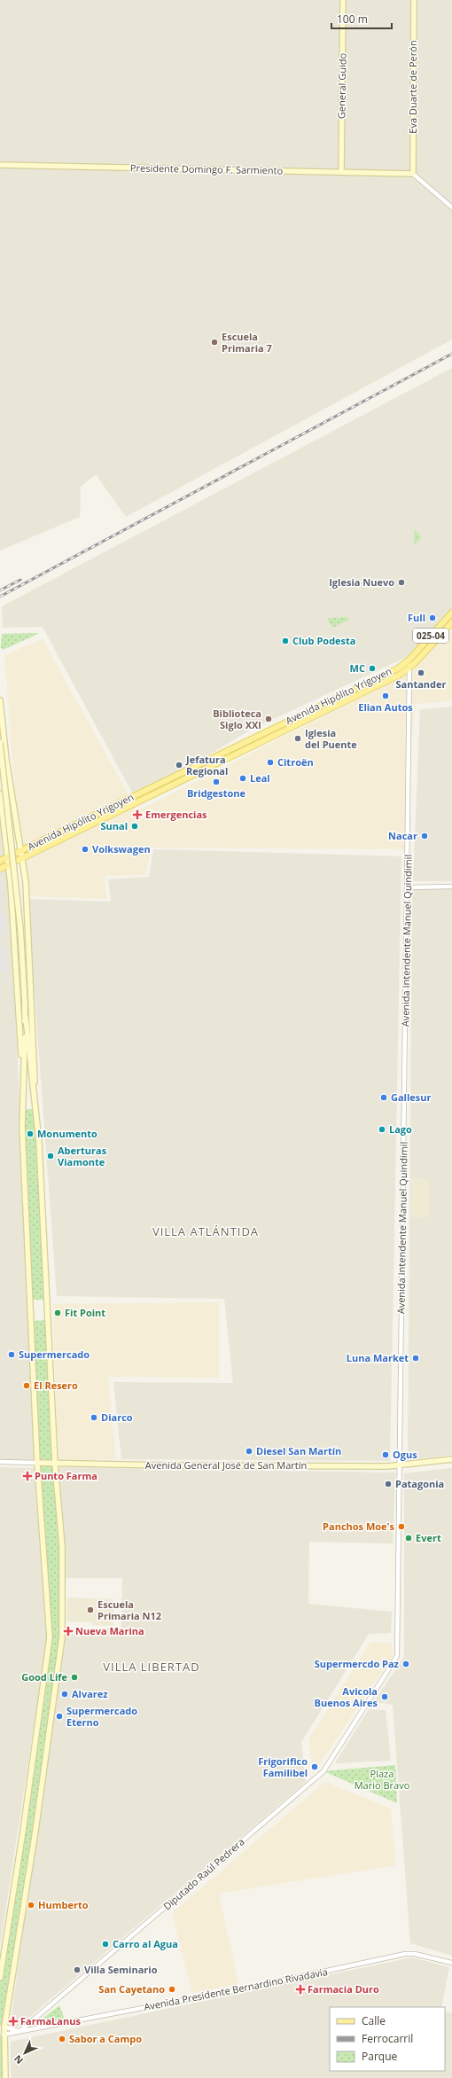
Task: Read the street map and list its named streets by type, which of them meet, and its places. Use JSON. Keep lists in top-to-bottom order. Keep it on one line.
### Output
{"streets":{"main road":["General Guido","Eva Duarte de Perón","Presidente Domingo F. Sarmiento","025-04","Avenida Hipólito Yrigoyen","Avenida General José de San Martín"],"street":["Avenida Intendente Manuel Quindimil","Diputado Raúl Pedrera","Avenida Presidente Bernardino Rivadavia"]},"crossings":[["General Guido","Presidente Domingo F. Sarmiento"],["Eva Duarte de Perón","Presidente Domingo F. Sarmiento"],["Avenida Hipólito Yrigoyen","Avenida Intendente Manuel Quindimil"],["Avenida Intendente Manuel Quindimil","Avenida General José de San Martín"],["Avenida Intendente Manuel Quindimil","Diputado Raúl Pedrera"],["Diputado Raúl Pedrera","Avenida Presidente Bernardino Rivadavia"]],"districts":["VILLA ATLÁNTIDA","VILLA LIBERTAD"],"parks":["Plaza Mario Bravo"],"places":{"other":["Escuela Primaria 7","Iglesia Nuevo","Full","Club Podesta","MC","Santander","Elian Autos","Biblioteca Siglo XXI","Iglesia del Puente","Citroën","Jefatura Regional","Leal","Bridgestone","Sunal","Nacar","Volkswagen","Gallesur","Lago","Monumento","Aberturas Viamonte","Fit Point","Supermercado","Luna Market","El Resero","Diarco","Diesel San Martín","Ogus","Patagonia","Panchos Moe's","Evert","Escuela Primaria N12","Supermercdo Paz","Good Life","Alvarez","Avicola Buenos Aires","Supermercado Eterno","Frigorifico Familibel","Humberto","Carro al Agua","Villa Seminario","San Cayetano","Sabor a Campo"],"health":["Emergencias","Punto Farma","Nueva Marina","Farmacia Duro","FarmaLanus"]},"legend":["Calle","Ferrocarril","Parque"],"scale_bar":"100 m","north":"bottom left"}
